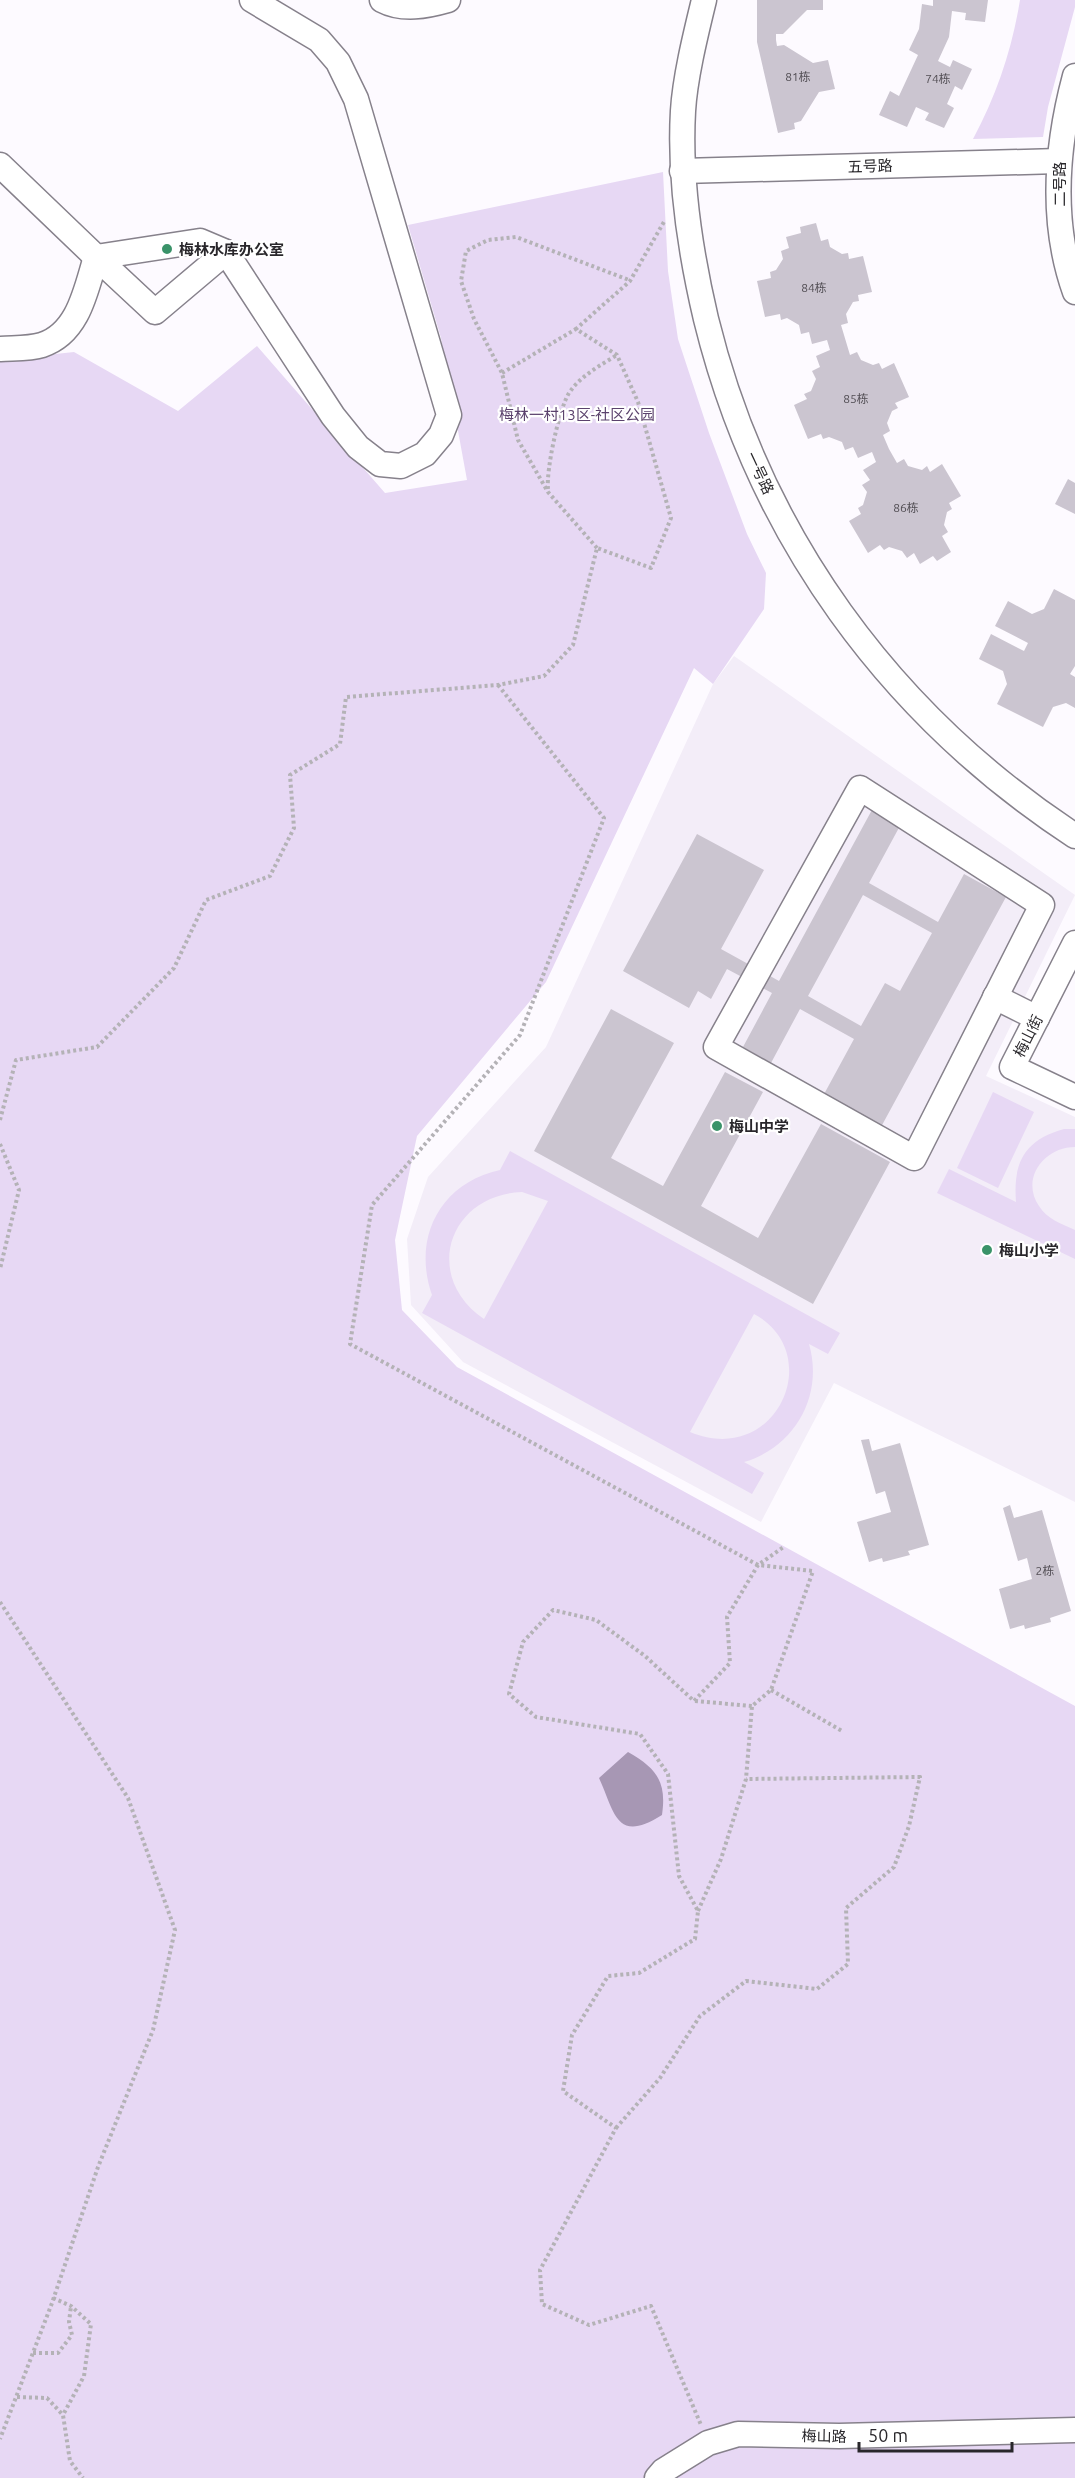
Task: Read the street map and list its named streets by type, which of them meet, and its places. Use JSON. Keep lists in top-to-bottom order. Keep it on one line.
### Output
{"streets":{"street":["五号路","二号路","一号路","梅山街","梅山路"]},"crossings":[["五号路","二号路"],["五号路","一号路"]],"parks":["梅林一村13区-社区公园"],"places":["梅林水库办公室","梅山中学","梅山小学"],"house_numbers":["81栋","74栋","84栋","85栋","86栋","2栋"],"scale_bar":"50 m"}
